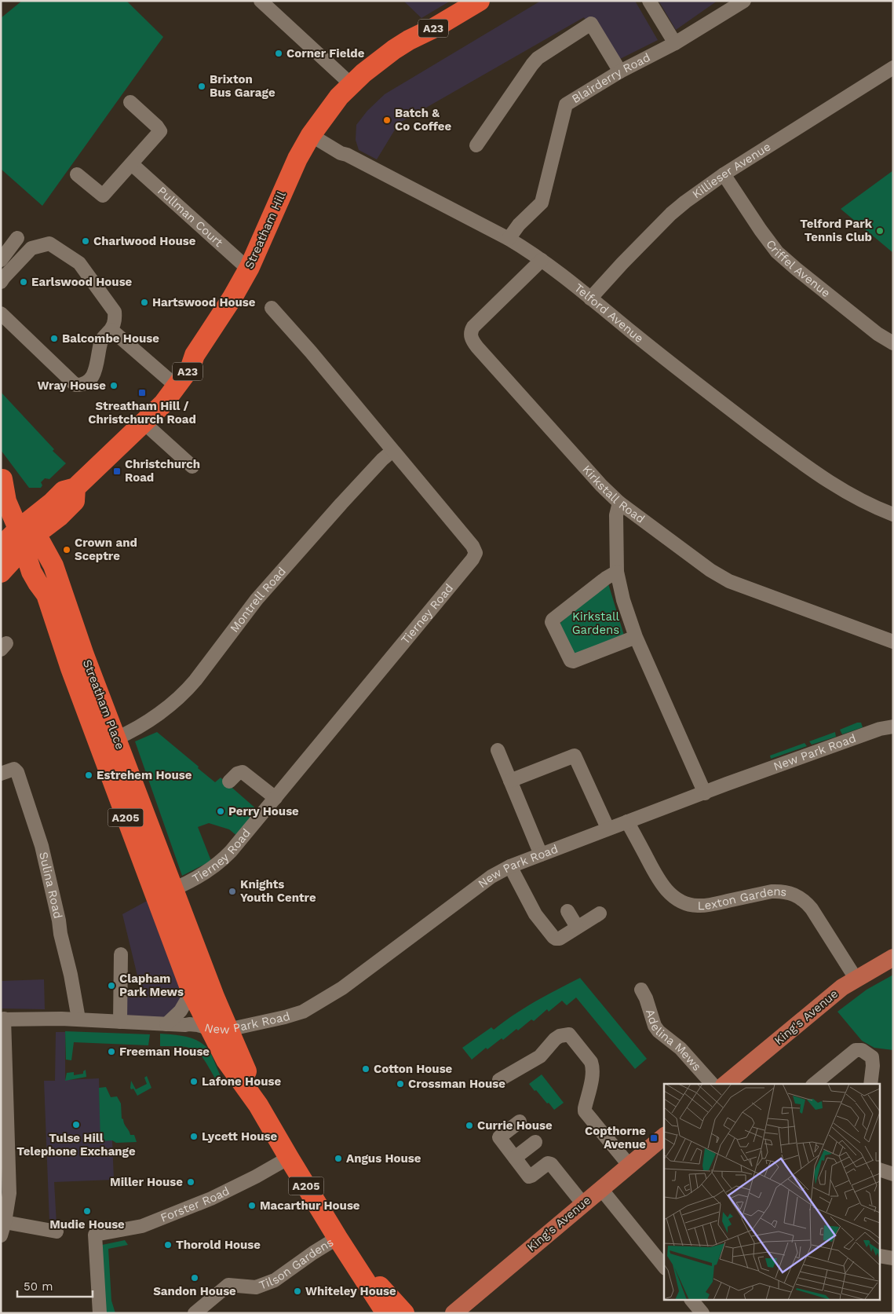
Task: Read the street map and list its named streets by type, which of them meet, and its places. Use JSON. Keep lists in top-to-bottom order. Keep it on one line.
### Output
{"streets":{"highway":["A23","Streatham Hill","Streatham Place","A205"],"main road":["King's Avenue"],"street":["Blairderry Road","Killieser Avenue","Pullman Court","Criffel Avenue","Telford Avenue","Kirkstall Road","Montrell Road","Tierney Road","New Park Road","Sulina Road","Lexton Gardens","Adelina Mews","Forster Road","Tilson Gardens"]},"crossings":[["A23","Streatham Hill"],["A23","Streatham Place"],["A23","A205"],["Blairderry Road","Telford Avenue"],["Killieser Avenue","Criffel Avenue"],["Killieser Avenue","Telford Avenue"],["Pullman Court","Streatham Hill"],["Streatham Hill","Telford Avenue"],["Streatham Hill","Streatham Place"],["Streatham Hill","A205"],["Telford Avenue","Kirkstall Road"],["Montrell Road","Tierney Road"],["Montrell Road","Streatham Place"],["Tierney Road","Streatham Place"],["Streatham Place","New Park Road"],["Streatham Place","A205"],["New Park Road","A205"],["New Park Road","Sulina Road"],["New Park Road","Lexton Gardens"],["A205","Forster Road"],["A205","Tilson Gardens"],["Lexton Gardens","King's Avenue"]],"parks":["Kirkstall Gardens"],"places":{"other":["Corner Fielde","Brixton Bus Garage","Batch & Co Coffee","Telford Park Tennis Club","Charlwood House","Earlswood House","Hartswood House","Balcombe House","Wray House","Crown and Sceptre","Estrehem House","Perry House","Knights Youth Centre","Clapham Park Mews","Freeman House","Cotton House","Lafone House","Crossman House","Tulse Hill Telephone Exchange","Currie House","Lycett House","Angus House","Miller House","Macarthur House","Mudie House","Thorold House","Sandon House","Whiteley House"],"transit":["Streatham Hill / Christchurch Road","Christchurch Road","Copthorne Avenue"]},"scale_bar":"50 m"}
